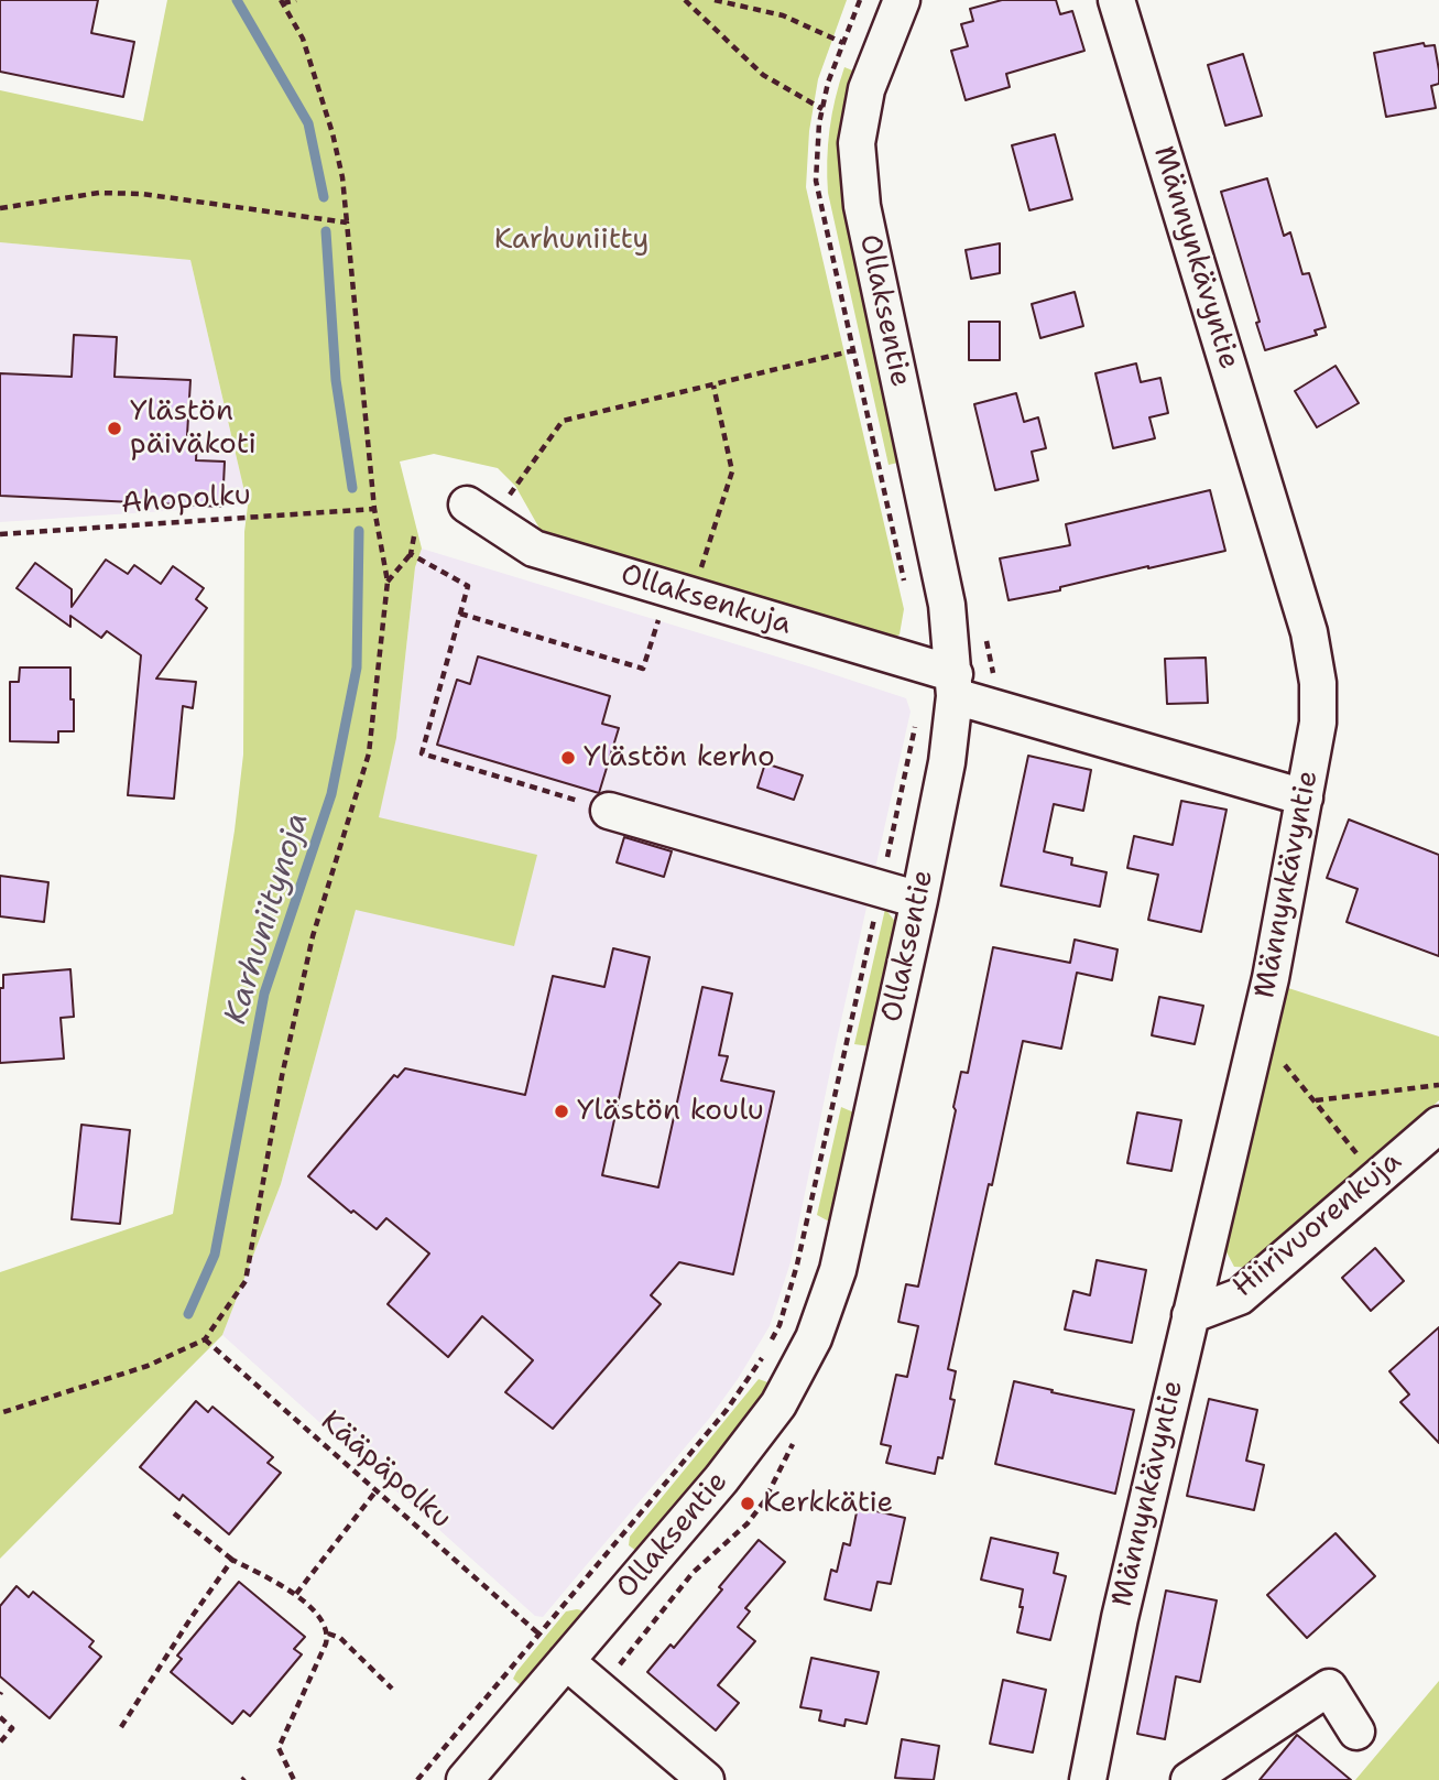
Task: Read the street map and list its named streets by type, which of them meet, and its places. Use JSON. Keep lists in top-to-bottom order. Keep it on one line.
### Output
{"streets":{"street":["Männynkävyntie","Ollaksentie","Ollaksenkuja","Hiirivuorenkuja"],"path":["Ahopolku","Kääpäpolku"]},"crossings":[["Männynkävyntie","Ollaksenkuja"],["Männynkävyntie","Hiirivuorenkuja"],["Ollaksentie","Ollaksenkuja"]],"water":["Karhuniitynoja"],"parks":["Karhuniitty"],"places":["Ylästön päiväkoti","Ylästön kerho","Ylästön koulu","Kerkkätie"]}
